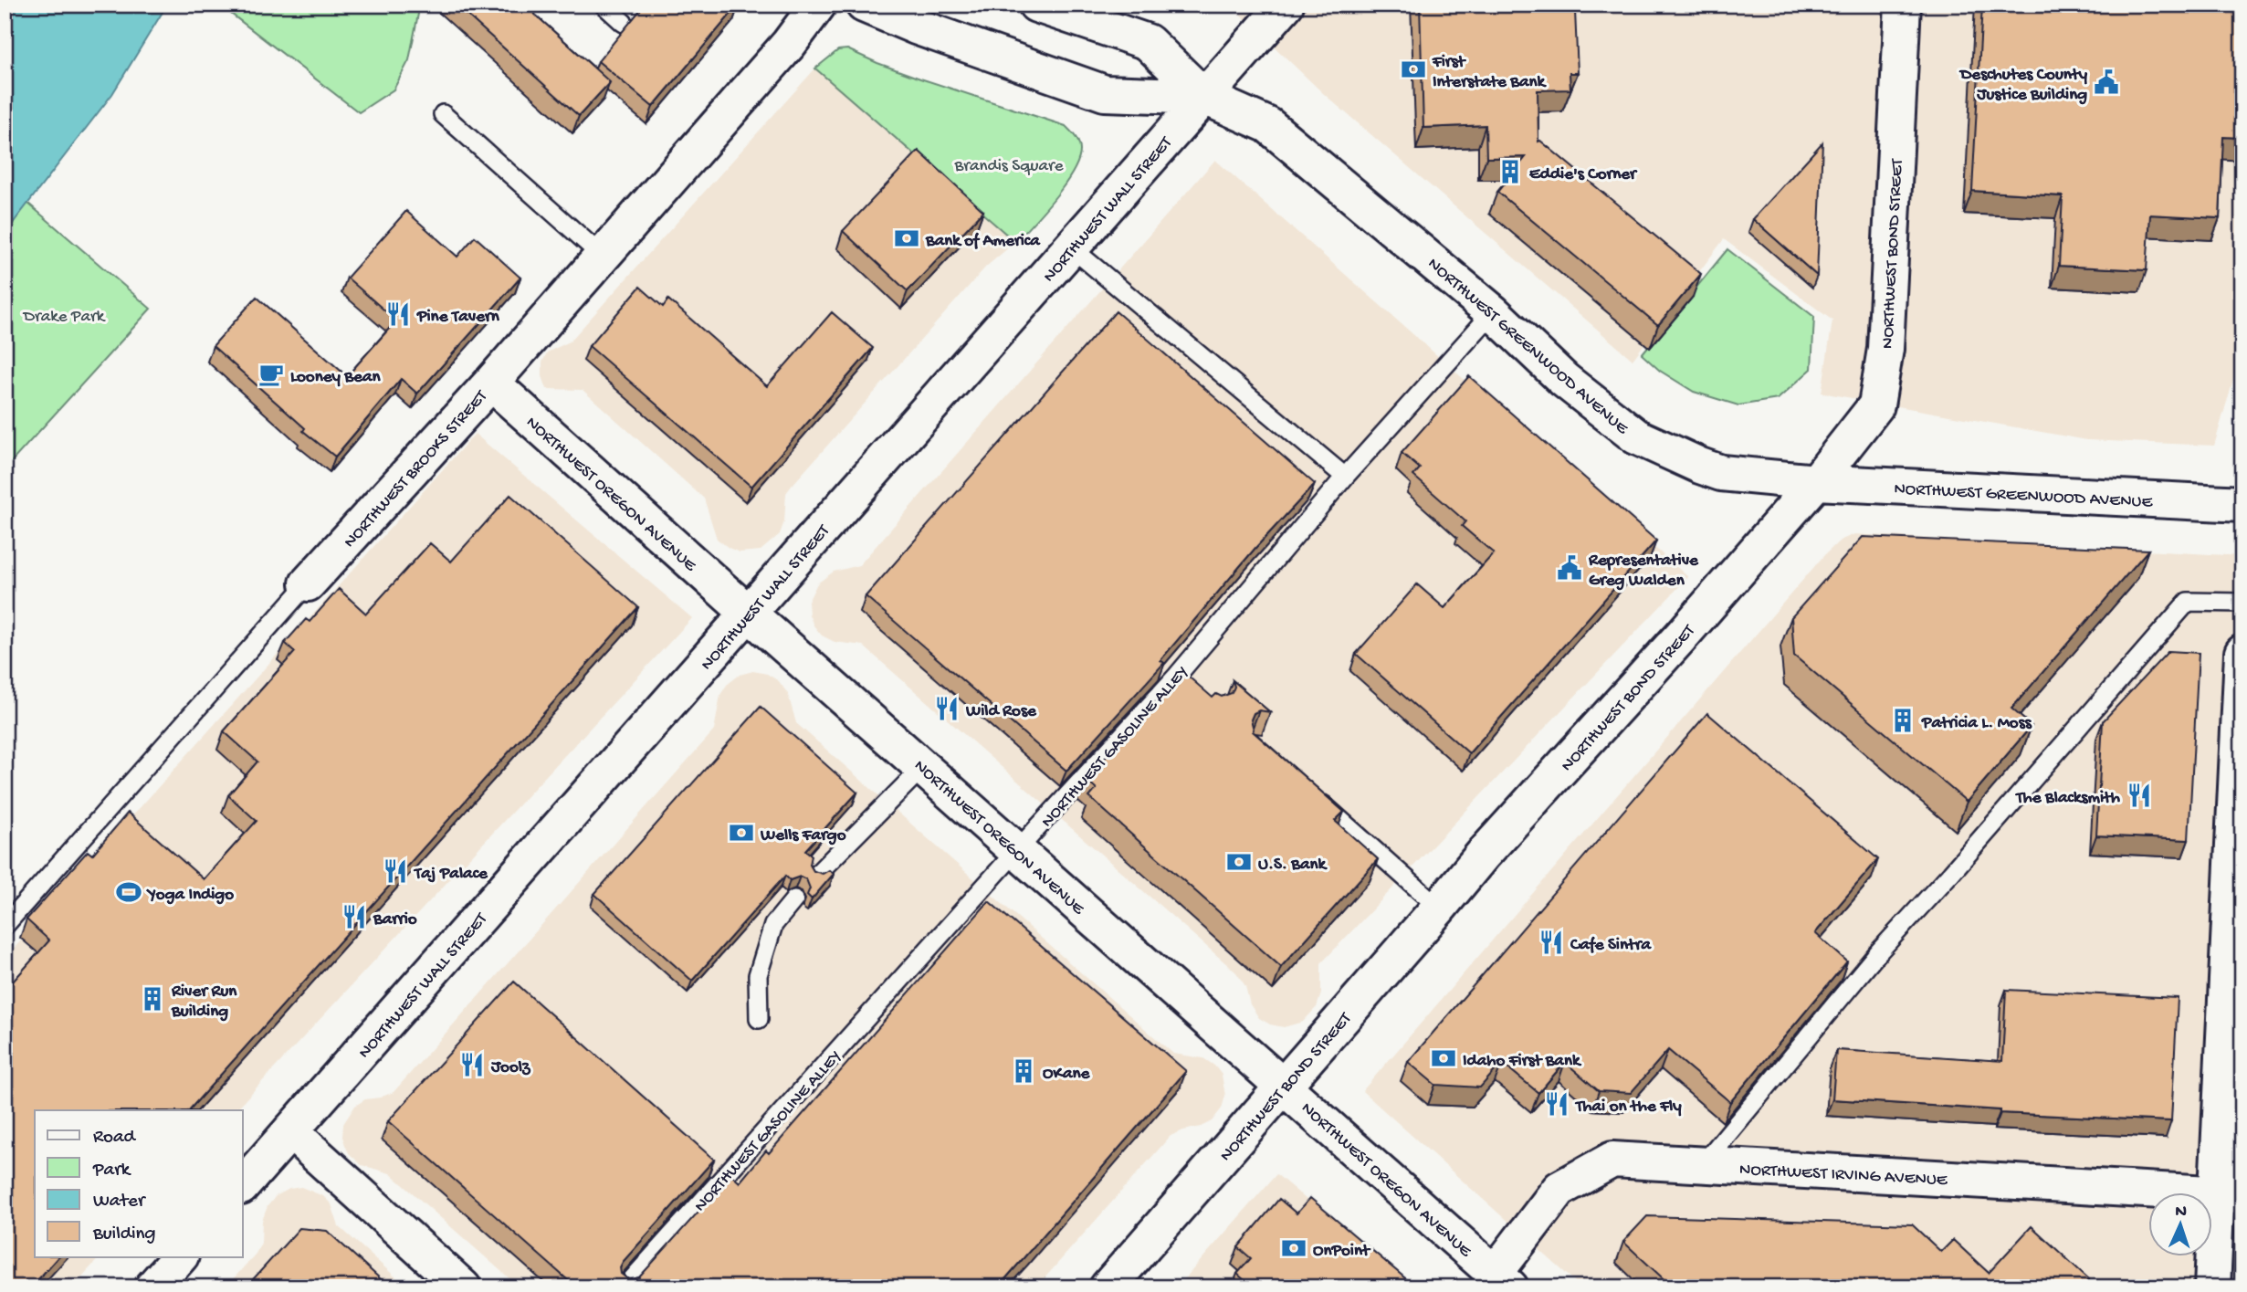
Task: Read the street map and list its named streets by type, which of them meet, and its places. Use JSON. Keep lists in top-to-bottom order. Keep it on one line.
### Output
{"streets":{"main road":["NORTHWEST WALL STREET","NORTHWEST BOND STREET","NORTHWEST GREENWOOD AVENUE","NORTHWEST BROOKS STREET","NORTHWEST OREGON AVENUE","NORTHWEST IRVING AVENUE"],"lane":["NORTHWEST GASOLINE ALLEY"]},"crossings":[["NORTHWEST WALL STREET","NORTHWEST GREENWOOD AVENUE"],["NORTHWEST WALL STREET","NORTHWEST OREGON AVENUE"],["NORTHWEST BOND STREET","NORTHWEST GREENWOOD AVENUE"],["NORTHWEST BOND STREET","NORTHWEST OREGON AVENUE"],["NORTHWEST GREENWOOD AVENUE","NORTHWEST GASOLINE ALLEY"],["NORTHWEST BROOKS STREET","NORTHWEST OREGON AVENUE"],["NORTHWEST OREGON AVENUE","NORTHWEST GASOLINE ALLEY"],["NORTHWEST OREGON AVENUE","NORTHWEST IRVING AVENUE"]],"parks":["Brandis Square","Drake Park"],"places":{"bank":["First Interstate Bank","Bank of America","Wells Fargo","U.S. Bank","Idaho First Bank","OnPoint"],"public building":["Deschutes County Justice Building","Representative Greg Walden"],"building":["Eddie's Corner","Patricia L. Moss","River Run Building","OKane"],"restaurant":["Pine Tavern","Wild Rose","The Blacksmith","Taj Palace","Barrio","Cafe Sintra","Joolz","Thai on the Fly"],"cafe":["Looney Bean"],"sports":["Yoga Indigo"]},"legend":["Road","Park","Water","Building"],"north":"top"}
